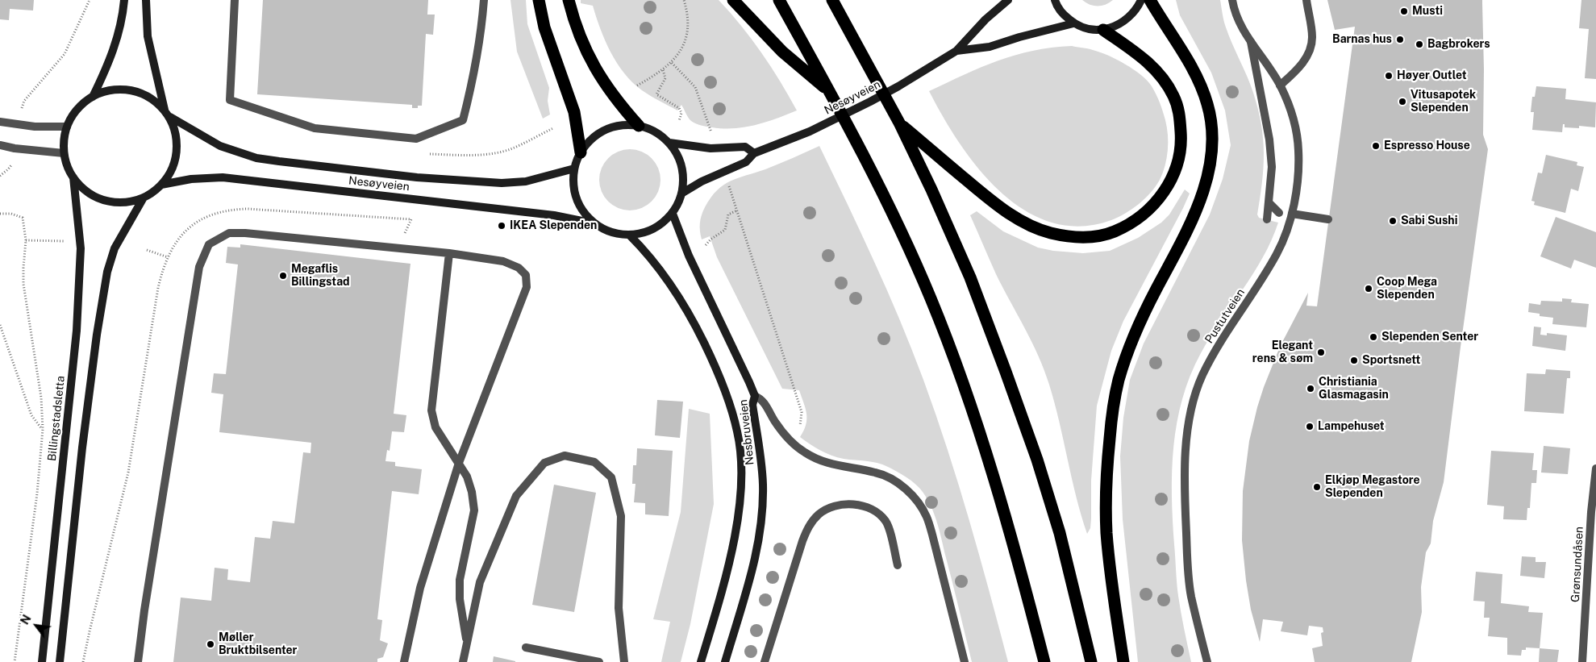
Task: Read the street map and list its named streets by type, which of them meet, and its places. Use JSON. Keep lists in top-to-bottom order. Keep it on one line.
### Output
{"streets":{"street":["Nesøyveien","Pustutveien","Billingstadsletta","Nesbruveien","Grønsundåsen"]},"crossings":[["Nesøyveien","Billingstadsletta"],["Nesøyveien","Nesbruveien"]],"places":["Musti","Barnas hus","Bagbrokers","Høyer Outlet","Vitusapotek Slependen","Espresso House","Sabi Sushi","IKEA Slependen","Megaflis Billingstad","Coop Mega Slependen","Slependen Senter","Elegant rens & søm","Sportsnett","Christiania Glasmagasin","Lampehuset","Elkjøp Megastore Slependen","Møller Bruktbilsenter"],"north":"top left"}
